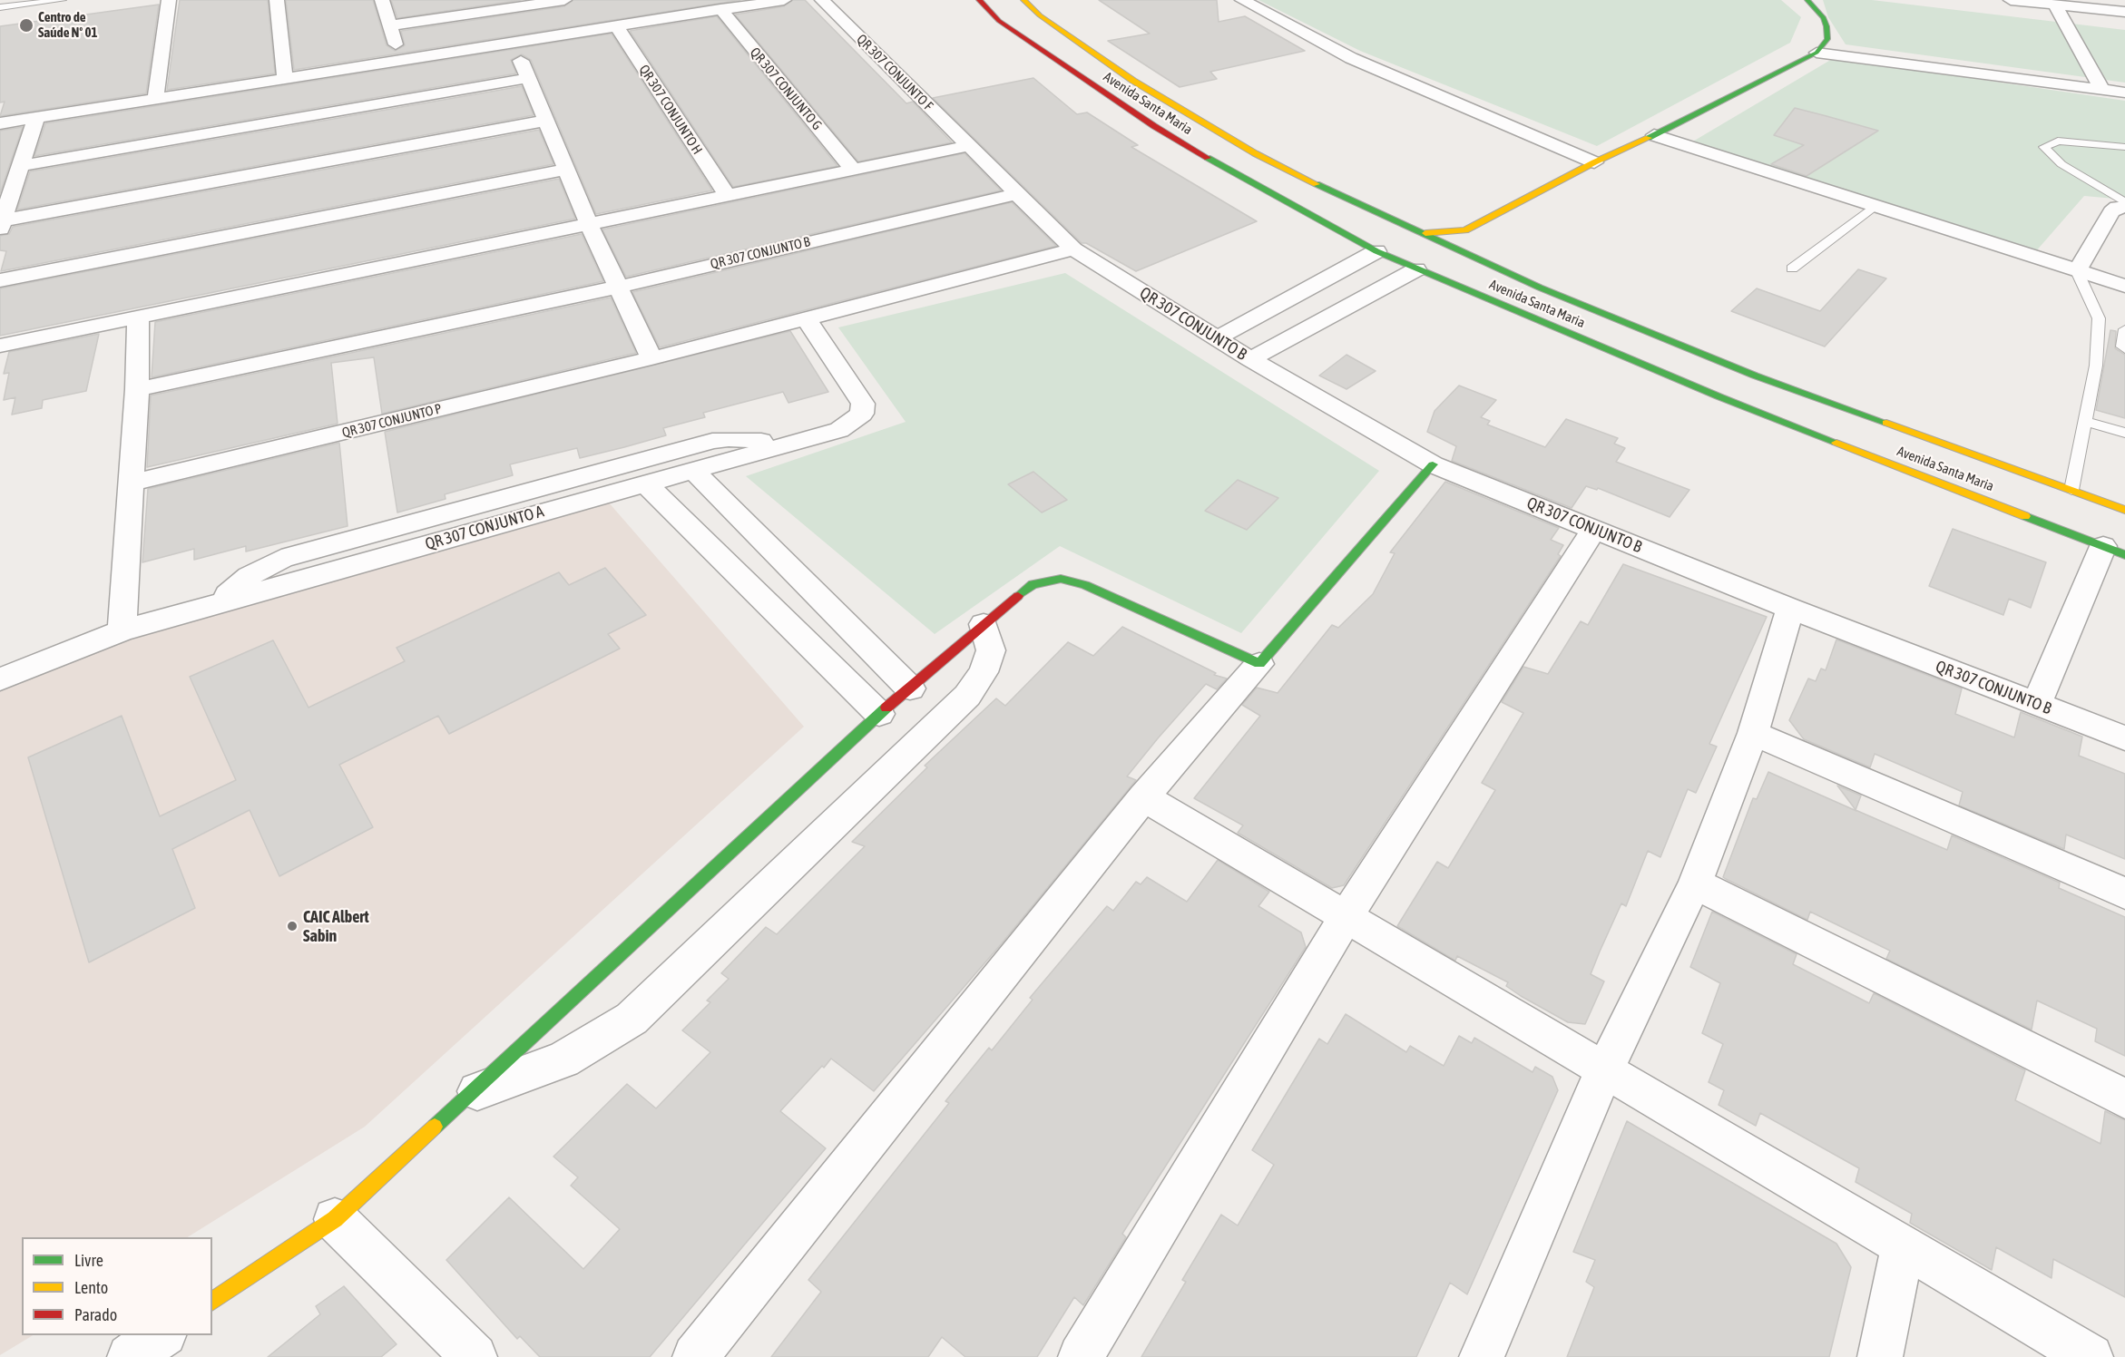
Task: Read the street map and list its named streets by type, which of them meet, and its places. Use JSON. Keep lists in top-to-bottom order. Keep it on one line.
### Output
{"streets":{"main road":["Avenida Santa Maria"],"street":["QR 307 CONJUNTO F","QR 307 CONJUNTO G","QR 307 CONJUNTO H","QR 307 CONJUNTO B","QR 307 CONJUNTO P","QR 307 CONJUNTO A"]},"crossings":[["QR 307 CONJUNTO F","QR 307 CONJUNTO B"]],"places":["Centro de Saúde Nº 01","CAIC Albert Sabin"],"legend":["Livre","Lento","Parado"]}
